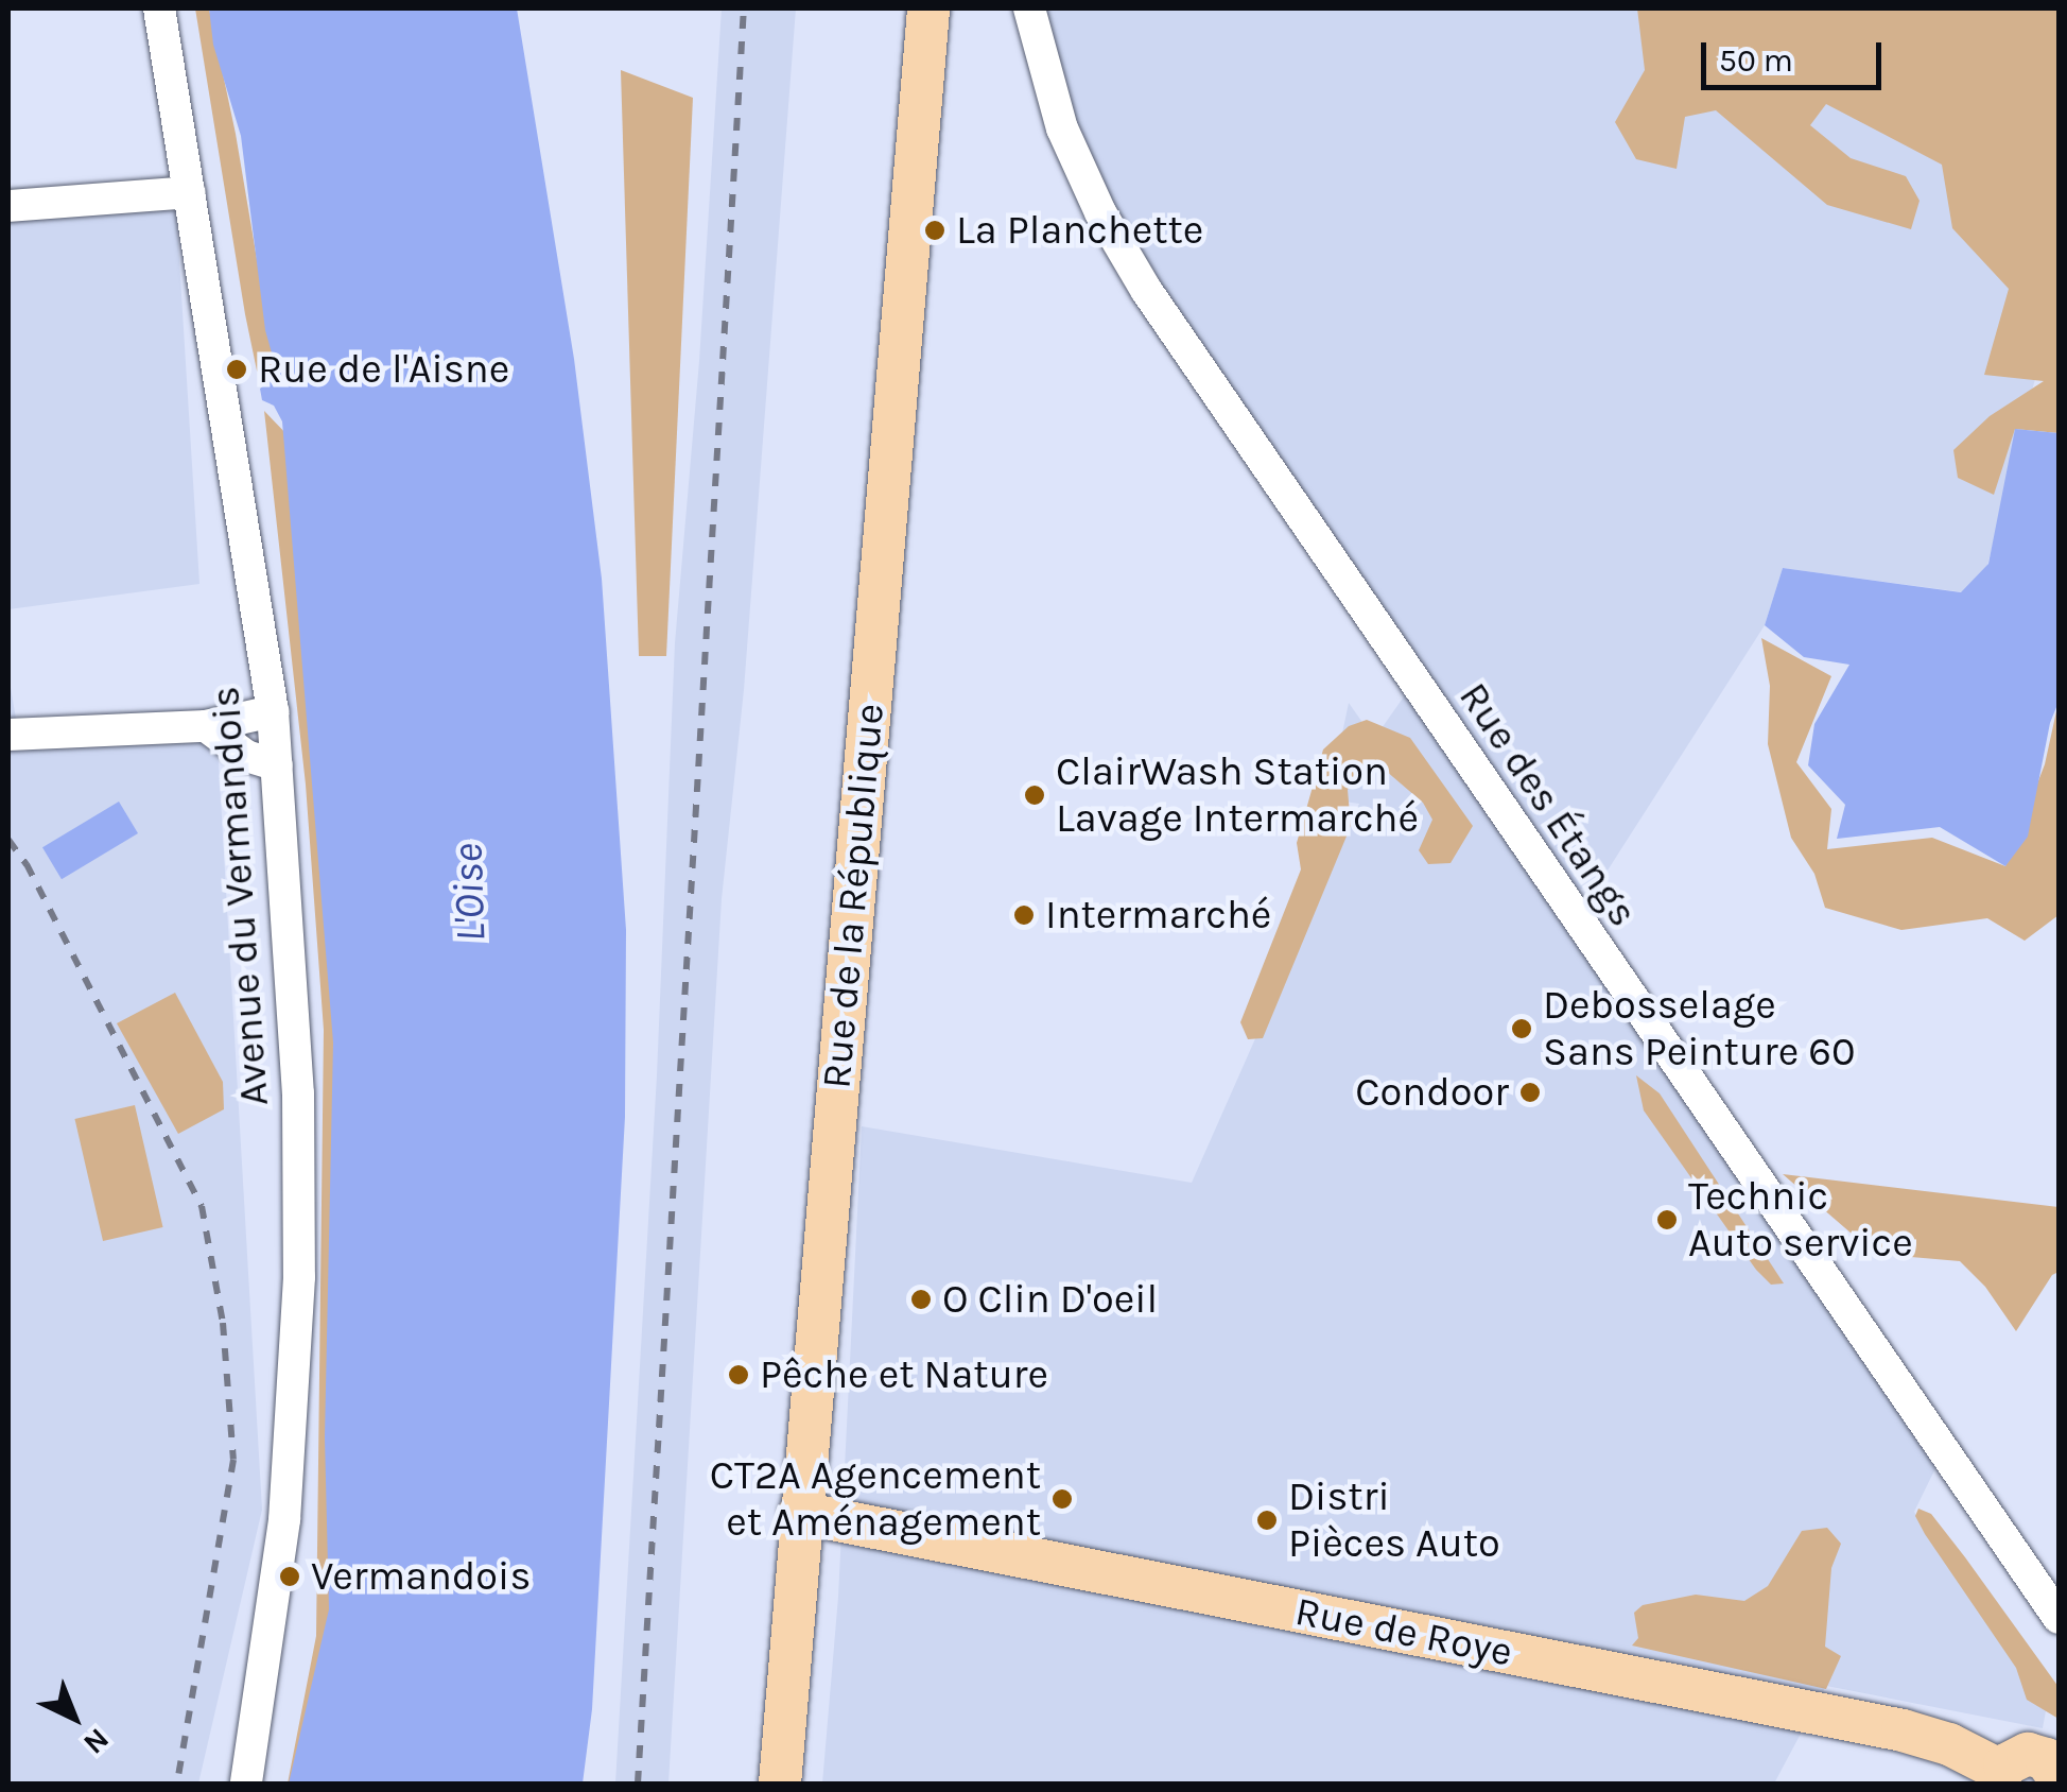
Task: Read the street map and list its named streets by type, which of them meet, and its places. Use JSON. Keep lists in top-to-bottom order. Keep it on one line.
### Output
{"streets":{"main road":["Rue de la République","Rue de Roye"],"street":["Rue des Étangs","Avenue du Vermandois"]},"crossings":[["Rue de la République","Rue de Roye"]],"water":["L'Oise"],"places":["La Planchette","Rue de l'Aisne","ClairWash Station Lavage Intermarché","Intermarché","Debosselage Sans Peinture 60","Condoor","Technic Auto service","O Clin D'oeil","Pêche et Nature","CT2A Agencement et Aménagement","Distri Pièces Auto","Vermandois"],"scale_bar":"50 m","north":"bottom right"}
